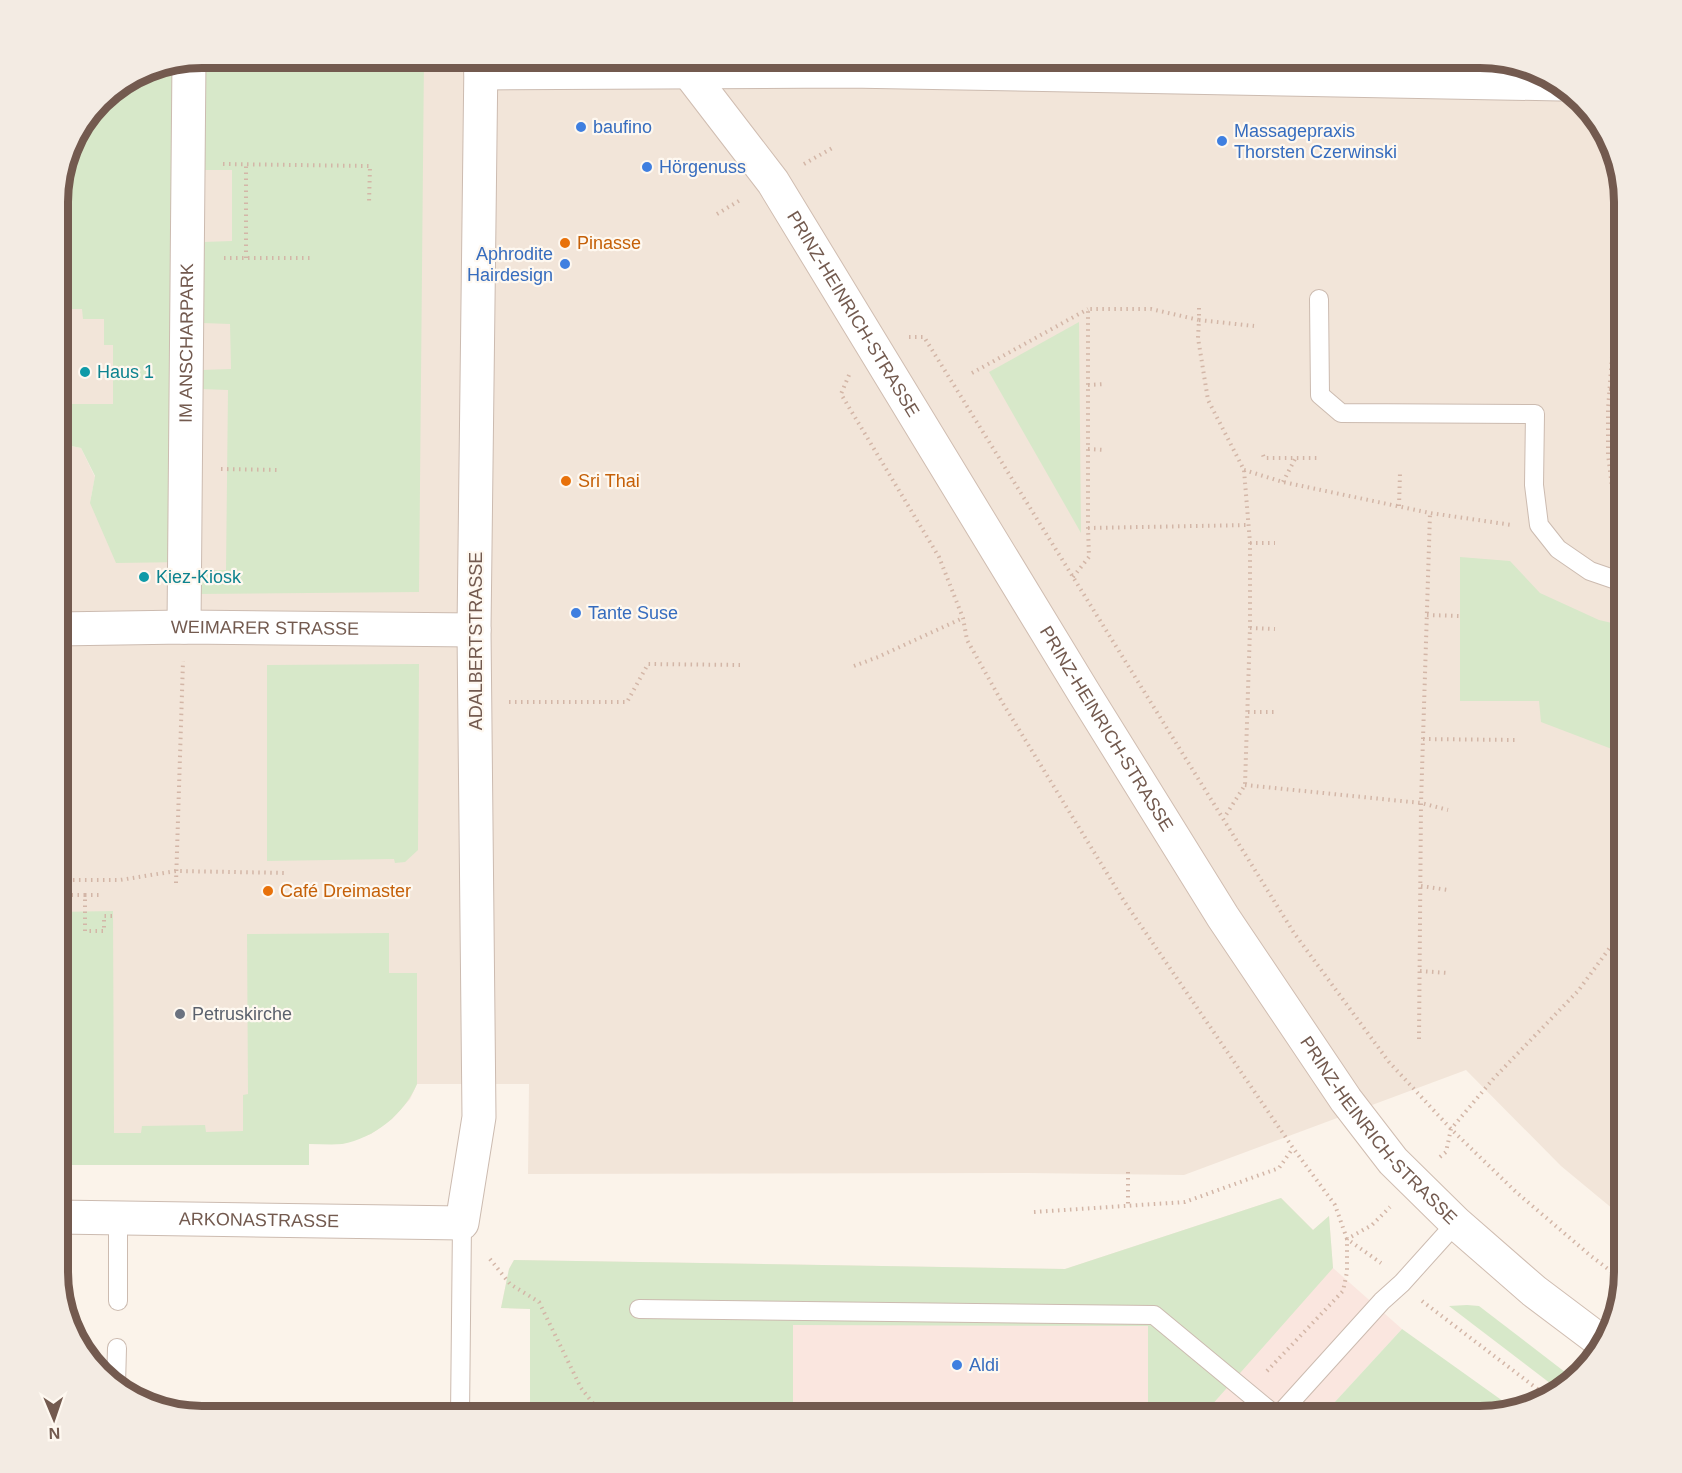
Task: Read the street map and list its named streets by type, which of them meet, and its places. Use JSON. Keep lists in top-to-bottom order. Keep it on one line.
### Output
{"streets":{"street":["PRINZ-HEINRICH-STRASSE","IM ANSCHARPARK","WEIMARER STRASSE","ADALBERTSTRASSE","ARKONASTRASSE"]},"crossings":[["IM ANSCHARPARK","WEIMARER STRASSE"],["WEIMARER STRASSE","ADALBERTSTRASSE"],["ADALBERTSTRASSE","ARKONASTRASSE"]],"places":["baufino","Massagepraxis Thorsten Czerwinski","Hörgenuss","Pinasse","Aphrodite Hairdesign","Haus 1","Sri Thai","Kiez-Kiosk","Tante Suse","Café Dreimaster","Petruskirche","Aldi"],"north":"bottom"}
